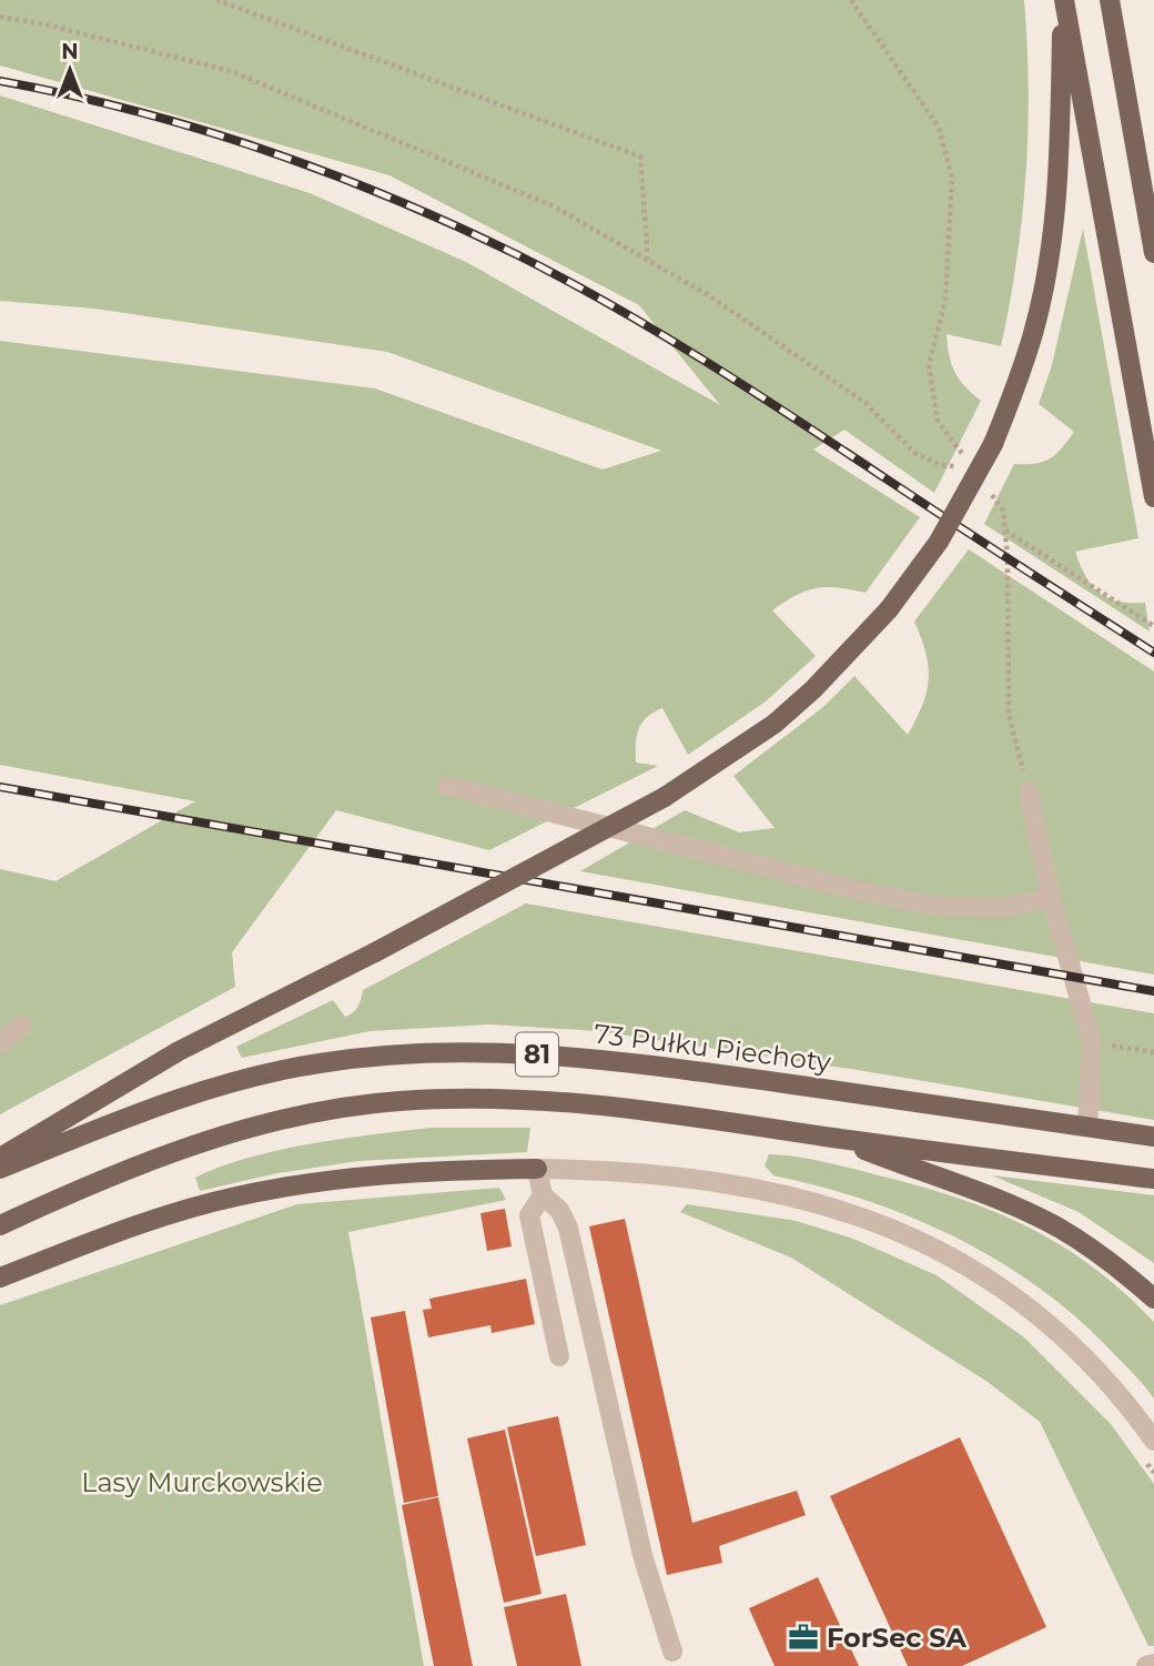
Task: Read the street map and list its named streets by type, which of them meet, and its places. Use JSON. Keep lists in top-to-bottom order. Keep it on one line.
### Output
{"streets":{"main road":["73 Pułku Piechoty","81"]},"parks":["Lasy Murckowskie"],"places":{"office":["ForSec SA"]},"north":"top"}
